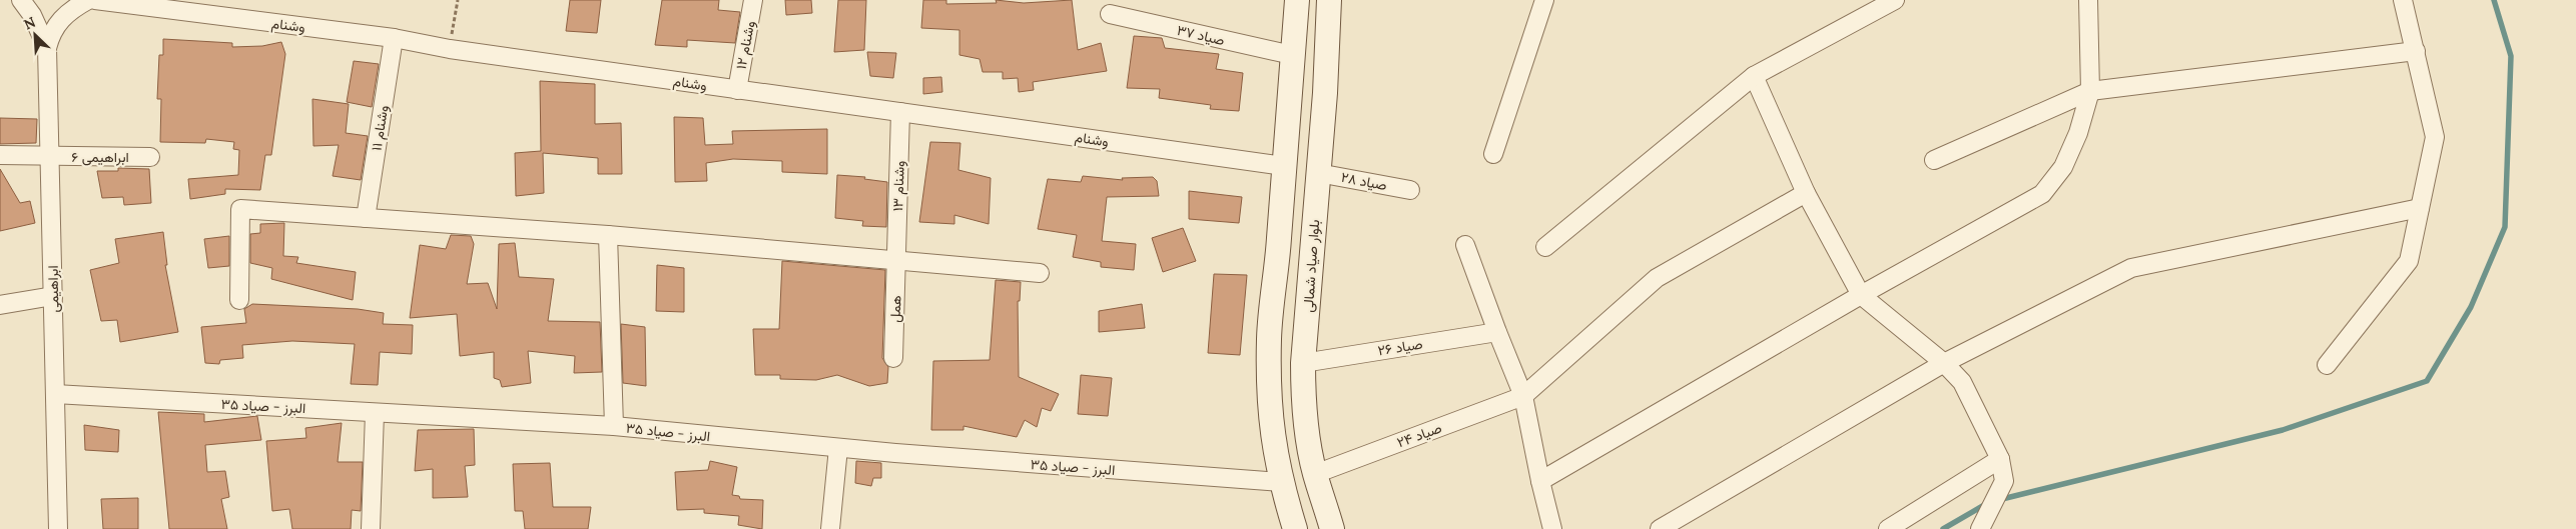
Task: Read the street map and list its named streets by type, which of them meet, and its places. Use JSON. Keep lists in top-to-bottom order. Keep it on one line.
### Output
{"streets":{"main road":["بلوار صیاد شمالی"],"street":["وشنام","صیاد ۳۷","وشنام ۱۲","وشنام ۱۱","ابراهیمی ۶","صیاد ۲۸","وشنام ۱۳","ابراهیمی","همل","صیاد ۲۶","البرز - صیاد ۳۵","صیاد ۲۴"]},"crossings":[["وشنام","وشنام ۱۲"],["وشنام","وشنام ۱۱"],["وشنام","وشنام ۱۳"],["ابراهیمی ۶","ابراهیمی"],["صیاد ۲۸","بلوار صیاد شمالی"],["وشنام ۱۳","همل"],["بلوار صیاد شمالی","صیاد ۲۶"],["بلوار صیاد شمالی","صیاد ۲۴"],["ابراهیمی","البرز - صیاد ۳۵"]],"north":"top left"}
